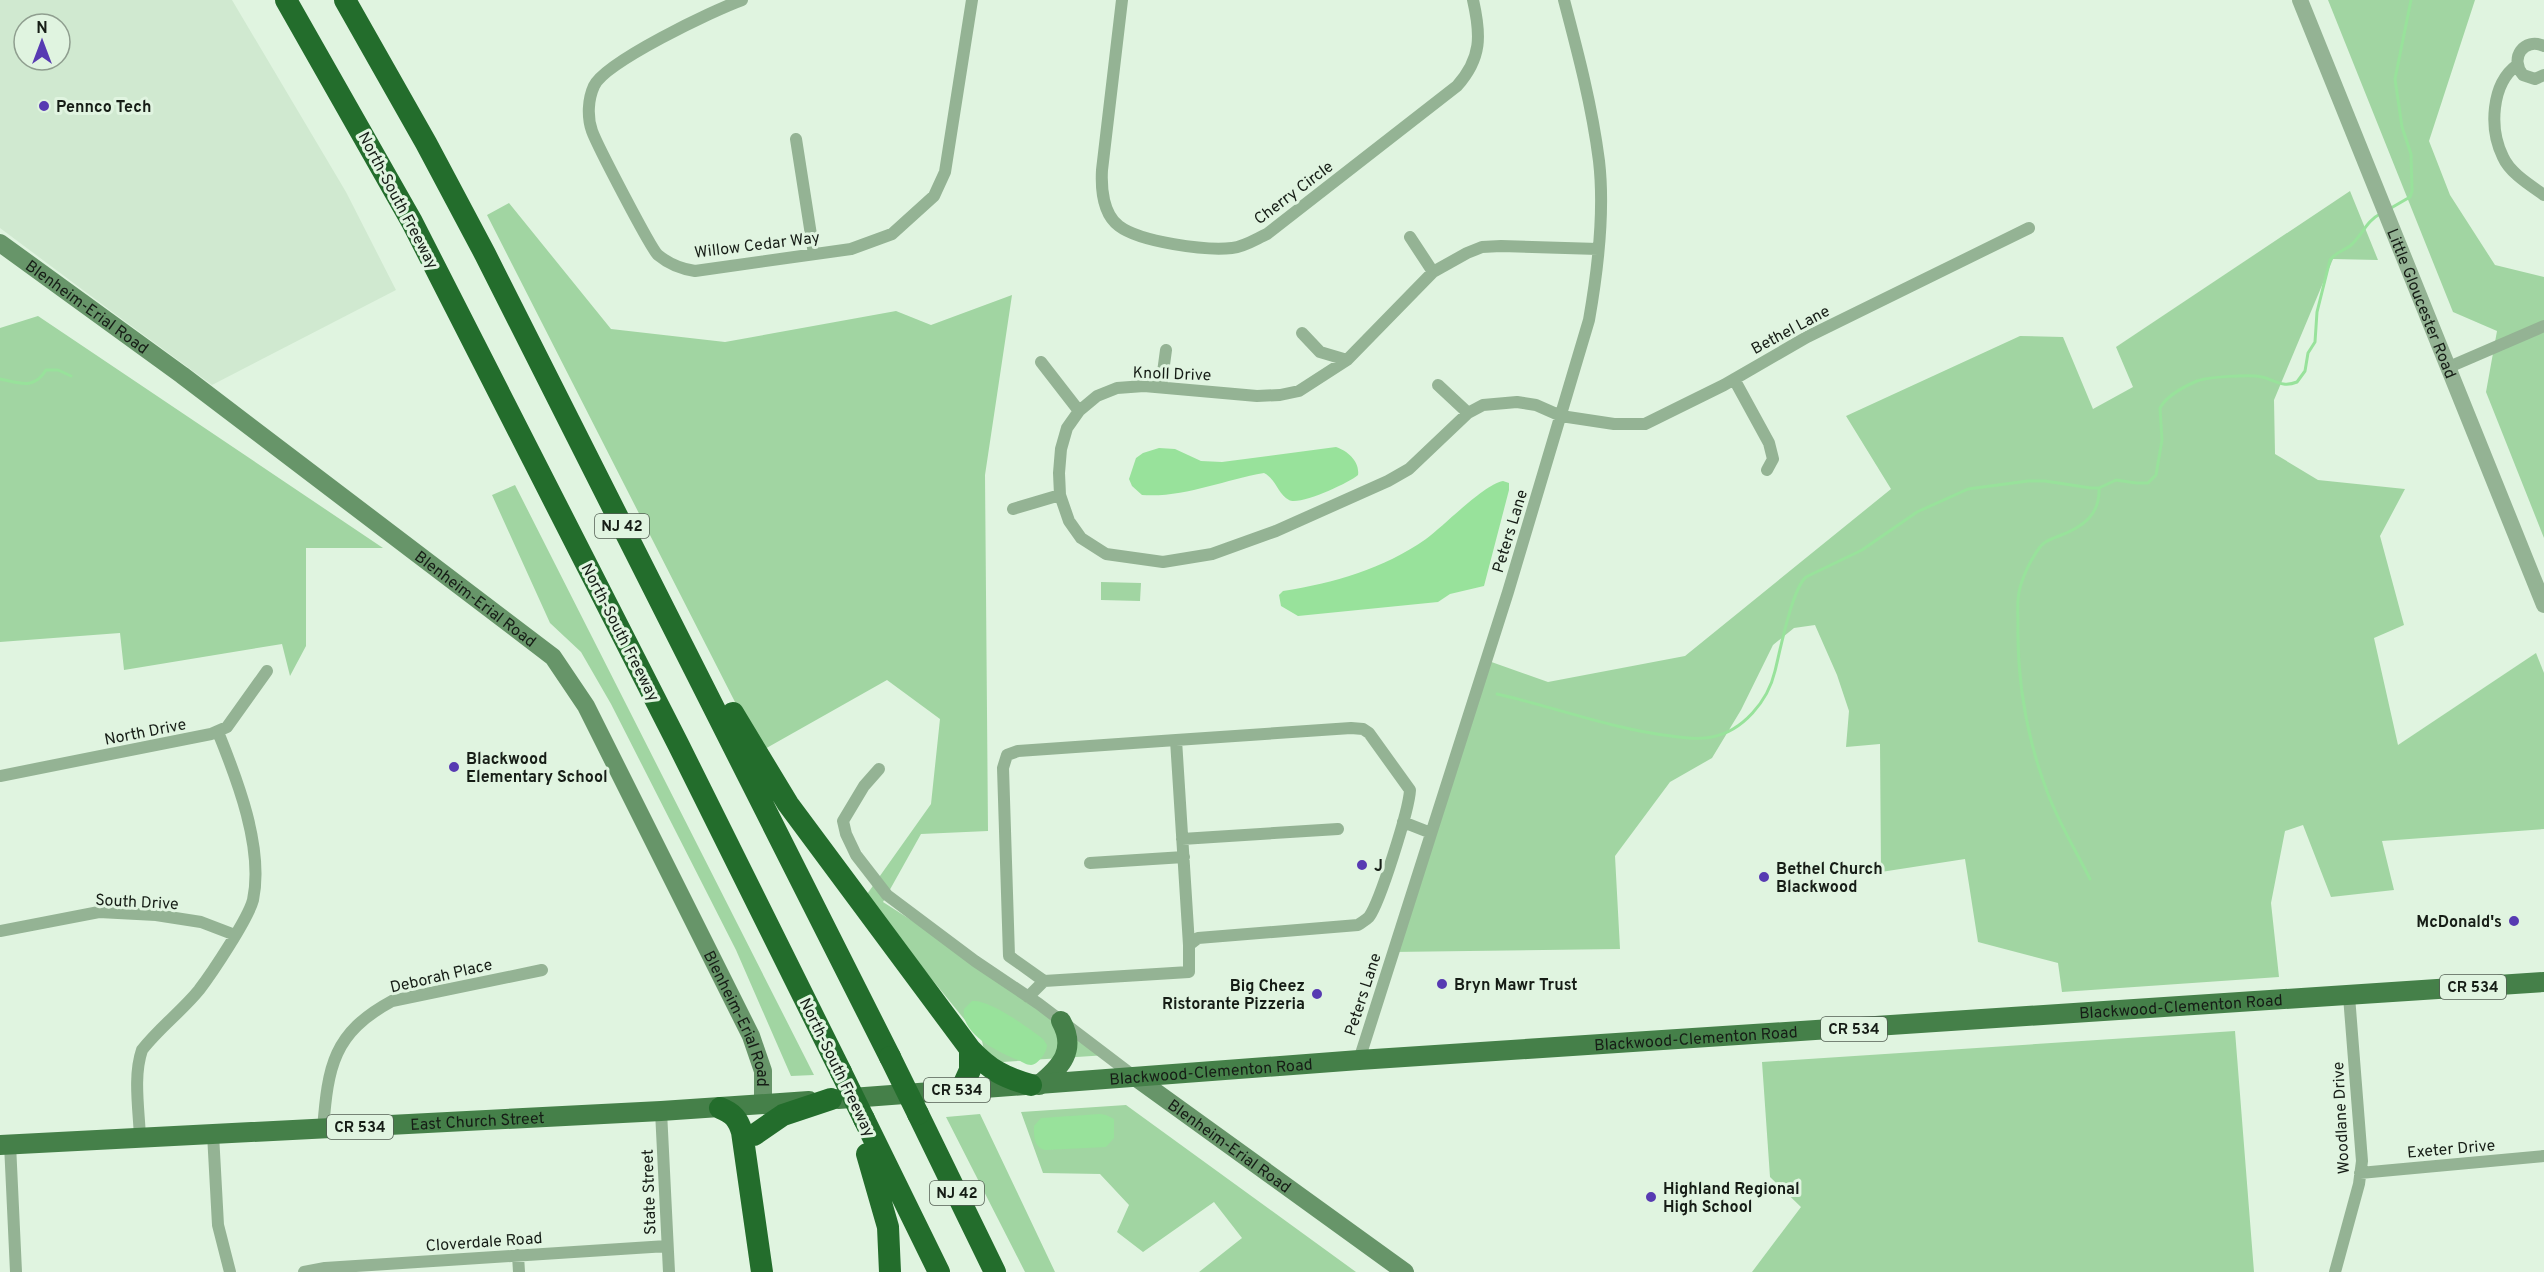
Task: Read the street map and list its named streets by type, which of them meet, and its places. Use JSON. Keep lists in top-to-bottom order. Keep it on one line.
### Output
{"streets":{"highway":["North-South Freeway","NJ 42"],"main road":["Blenheim-Erial Road","CR 534","Blackwood-Clementon Road","East Church Street"],"street":["Cherry Circle","Willow Cedar Way","Little Gloucester Road","Bethel Lane","Knoll Drive","Peters Lane","North Drive","South Drive","Deborah Place","Woodlane Drive","Exeter Drive","State Street","Cloverdale Road"]},"crossings":[["Blenheim-Erial Road","Blackwood-Clementon Road"],["Blenheim-Erial Road","East Church Street"],["Bethel Lane","Knoll Drive"],["Bethel Lane","Peters Lane"],["Knoll Drive","Peters Lane"],["Peters Lane","Blackwood-Clementon Road"],["Deborah Place","East Church Street"],["Blackwood-Clementon Road","Woodlane Drive"],["Blackwood-Clementon Road","East Church Street"],["Woodlane Drive","Exeter Drive"],["East Church Street","State Street"],["State Street","Cloverdale Road"]],"places":["Pennco Tech","Blackwood Elementary School","J","Bethel Church Blackwood","McDonald's","Bryn Mawr Trust","Big Cheez Ristorante Pizzeria","Highland Regional High School"],"north":"top"}
